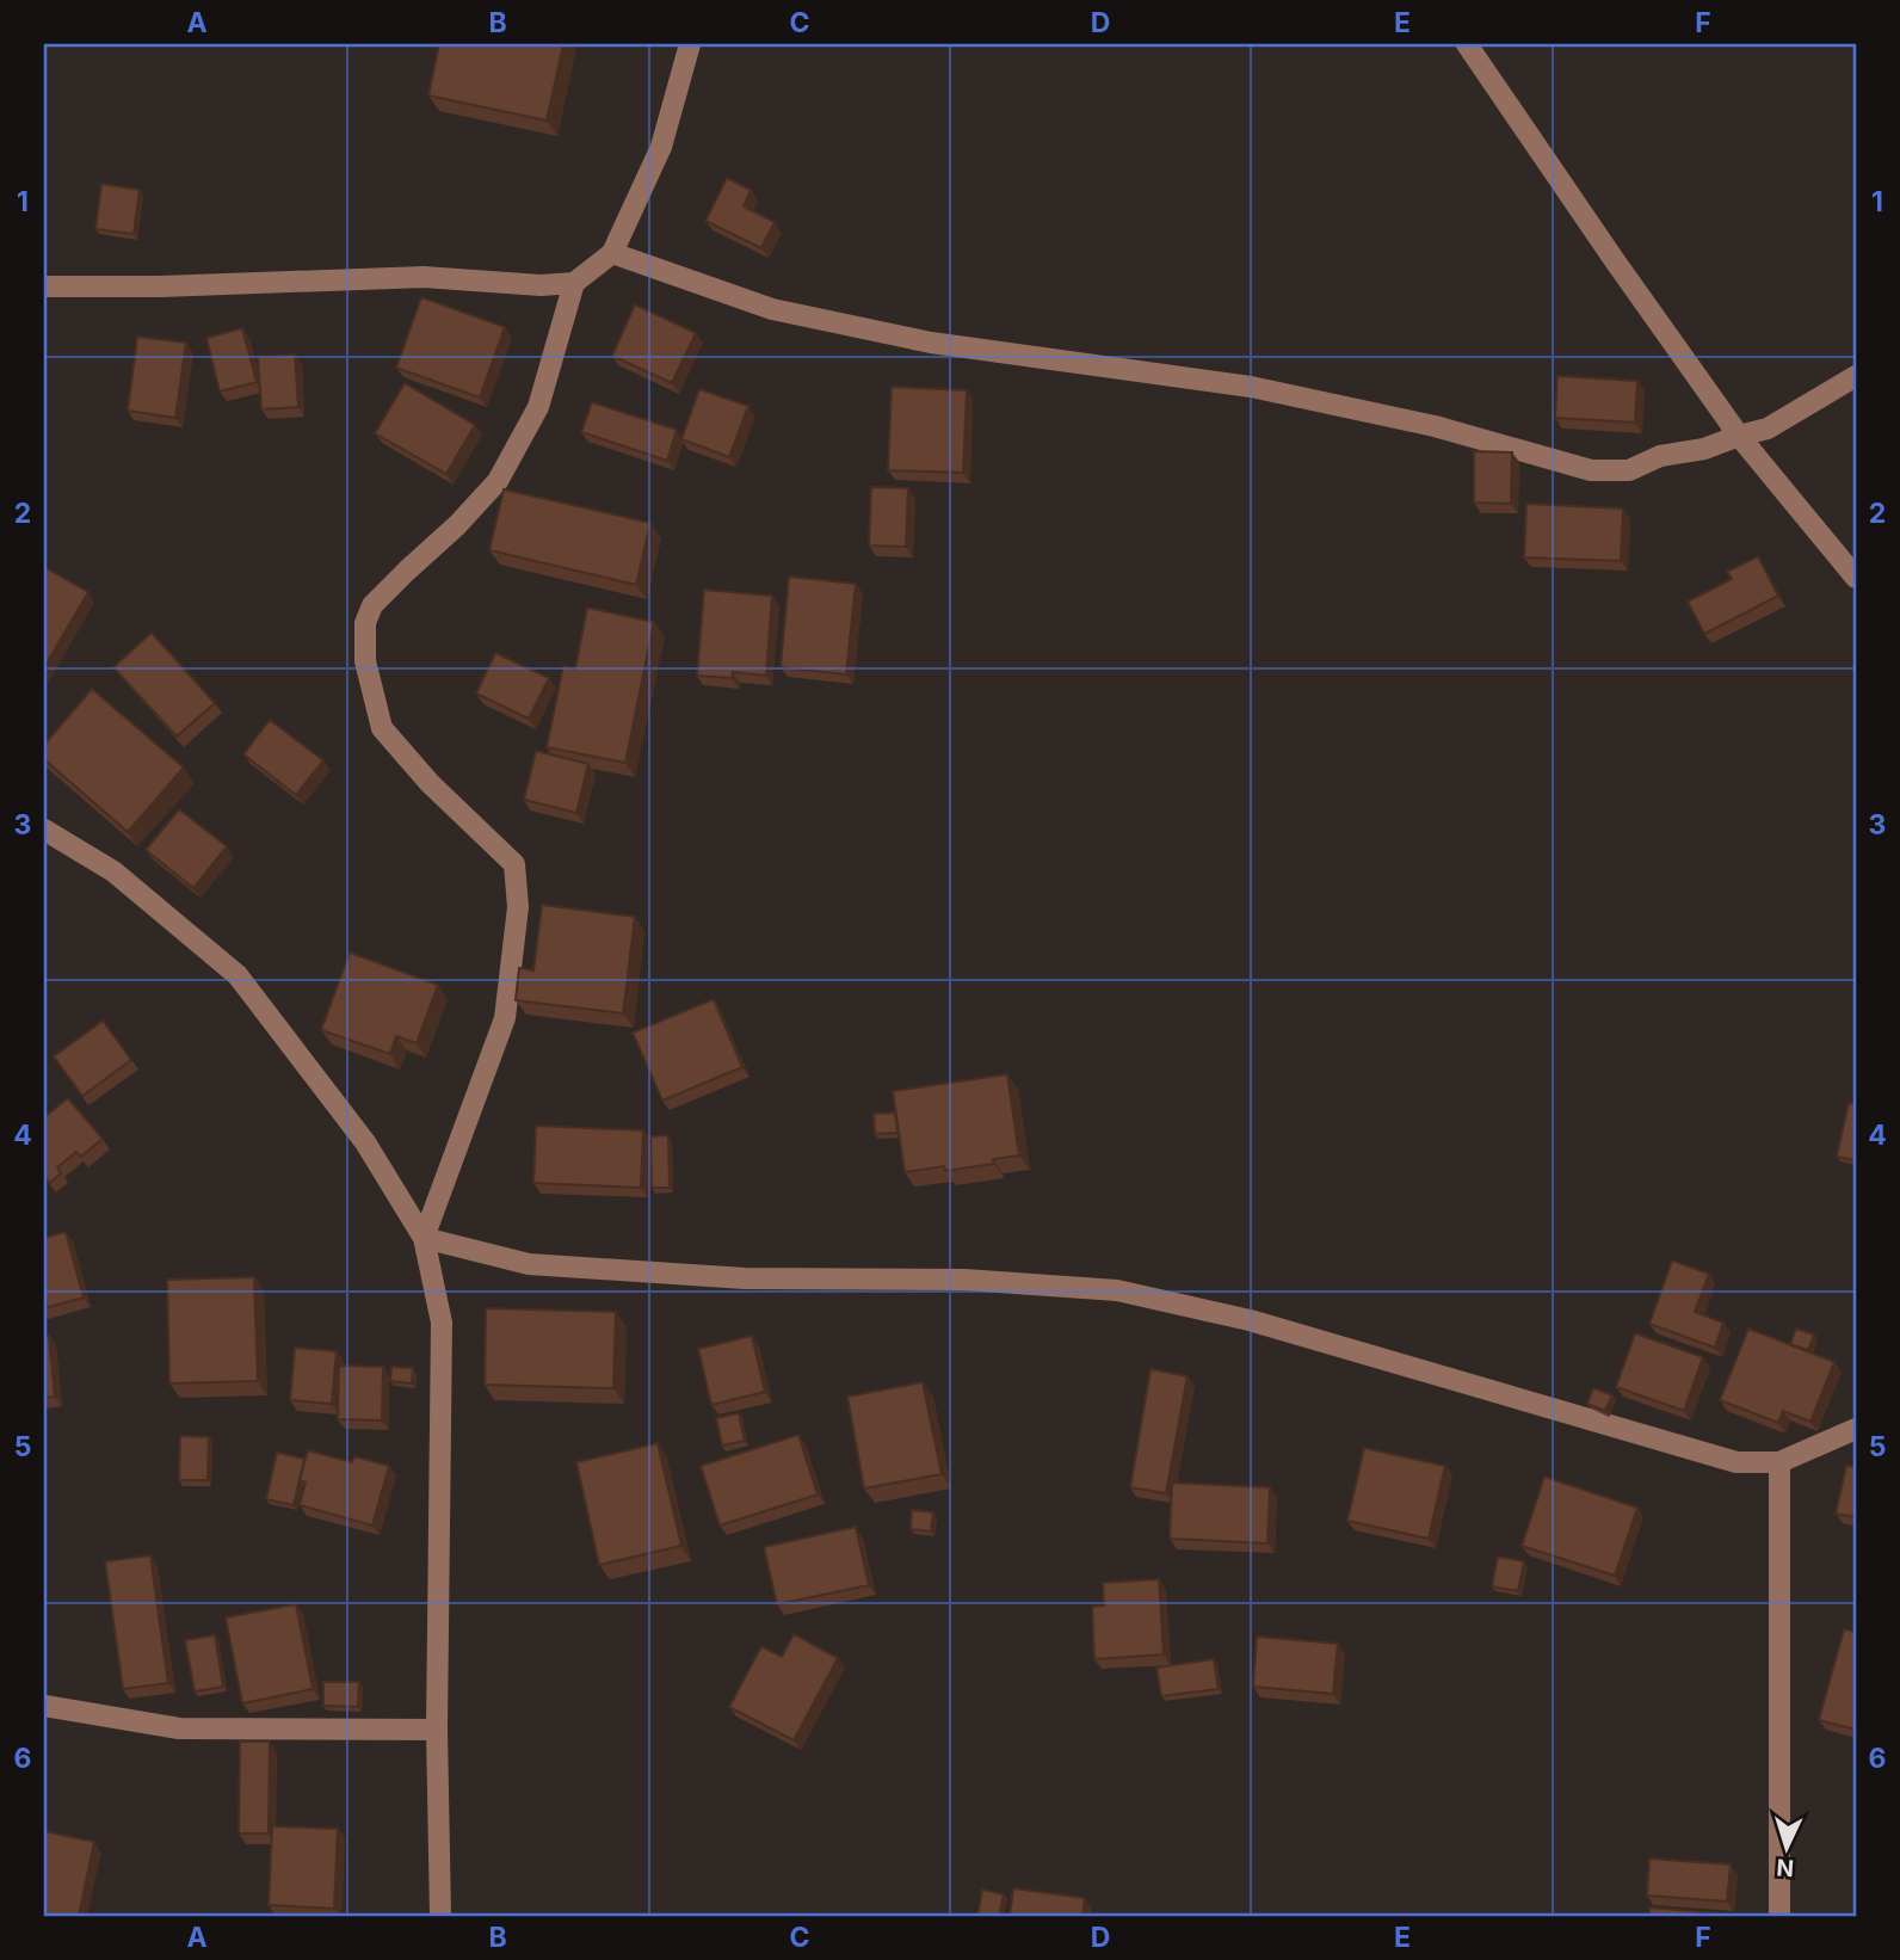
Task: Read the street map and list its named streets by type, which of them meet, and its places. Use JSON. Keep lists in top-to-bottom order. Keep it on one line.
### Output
{"north":"bottom","grid":{"columns":["A","B","C","D","E","F"],"rows":["1","2","3","4","5","6"]}}
